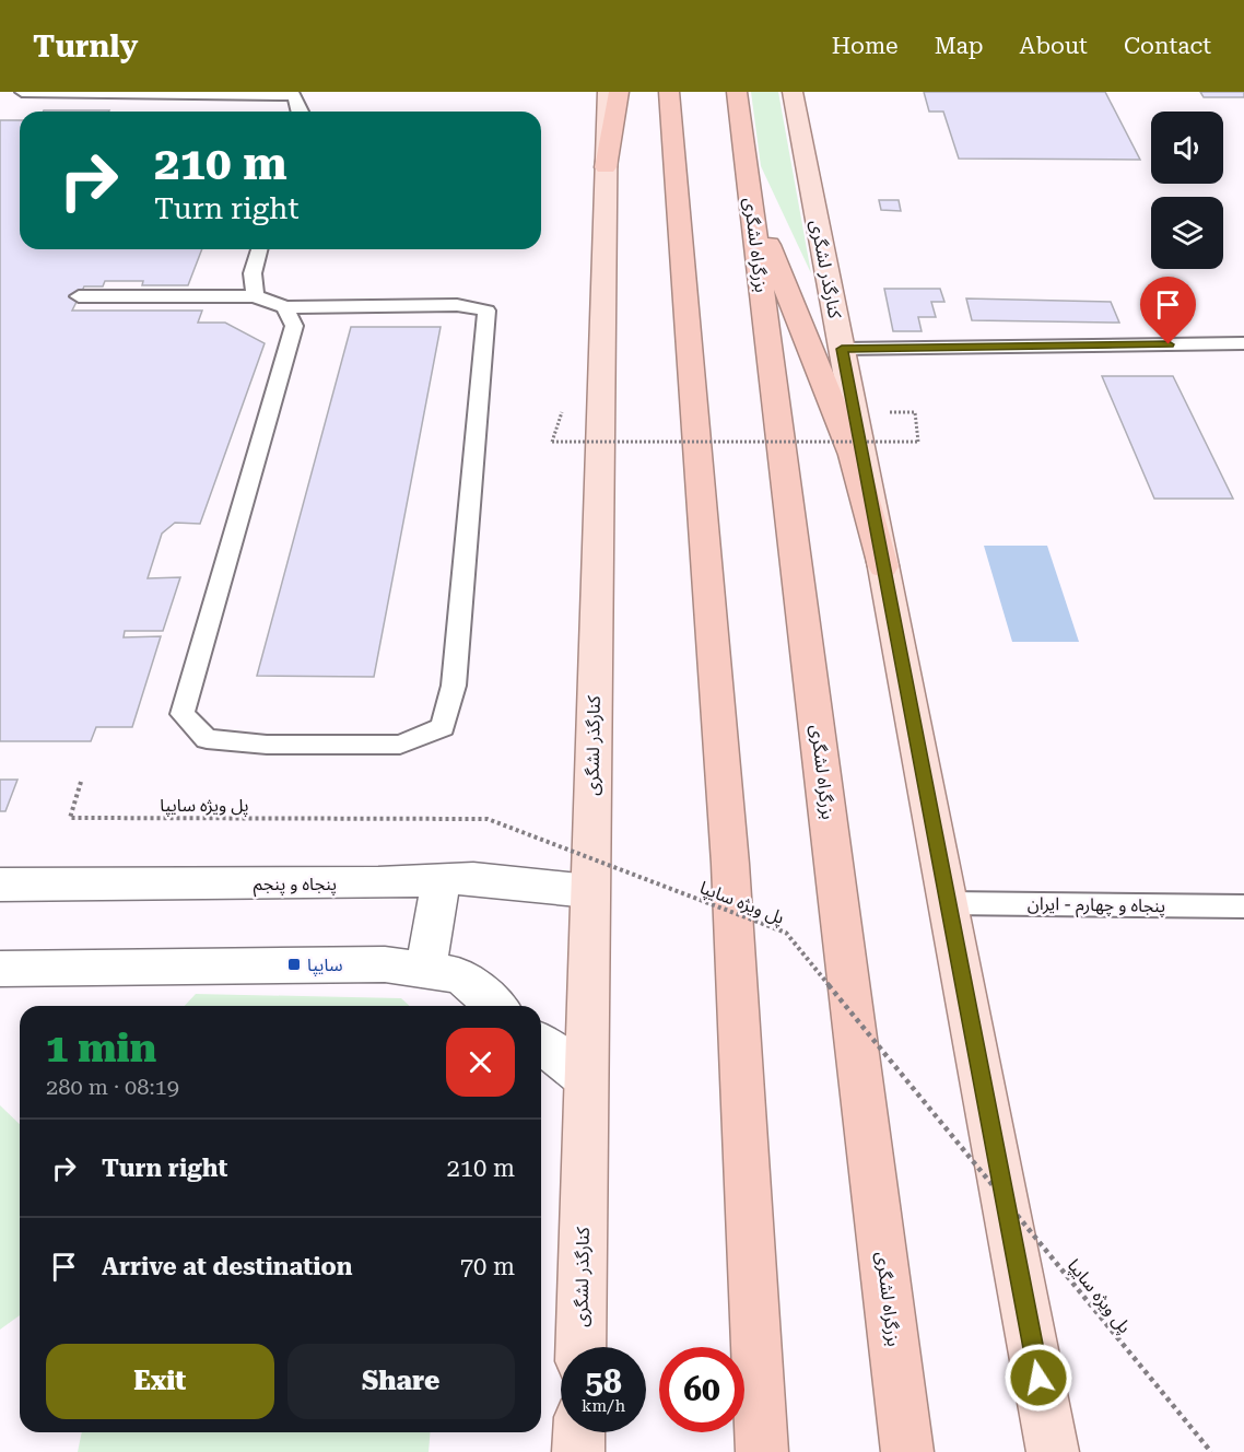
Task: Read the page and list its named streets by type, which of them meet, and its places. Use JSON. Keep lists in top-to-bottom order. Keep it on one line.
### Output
{"streets":{"highway":["بزرگراه لشگری"],"main road":["کنارگذر لشگری","پنجاه و پنجم"],"lane":["پنجاه و چهارم - ایران"],"path":["پل ویژه سایپا"]},"crossings":[["کنارگذر لشگری","پنجاه و پنجم"],["کنارگذر لشگری","پنجاه و چهارم - ایران"]],"places":{"transit":["سایپا"]},"page":{"header":"Turnly","nav":["Home","Map","About","Contact"],"turn":["210 m","Turn right"],"heading":["1 min","280 m · 08:19"],"list":[{"name":"Turn right","value":"210 m"},{"name":"Arrive at destination","value":"70 m"}],"buttons":["Exit","Share"],"speed":"58 km/h","limit":"60"}}
